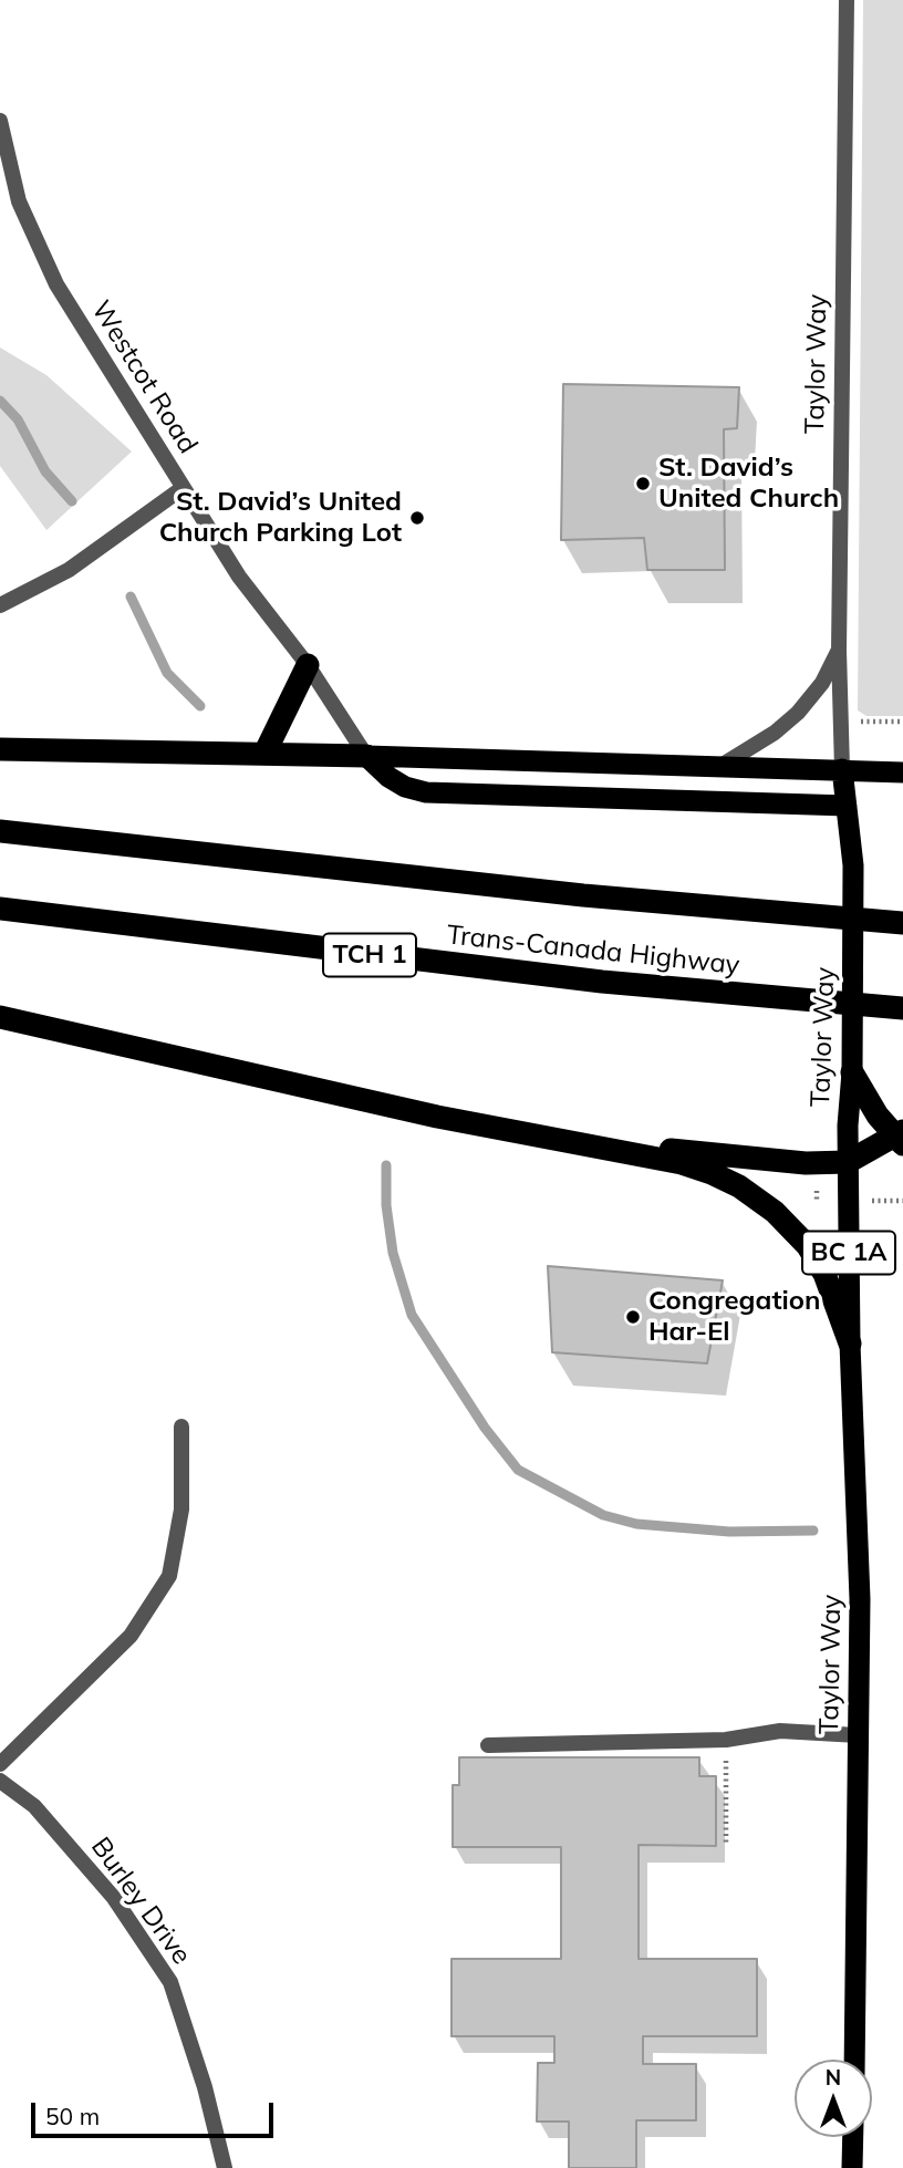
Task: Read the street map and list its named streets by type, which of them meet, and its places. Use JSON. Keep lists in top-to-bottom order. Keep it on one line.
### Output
{"streets":{"highway":["Taylor Way","Trans-Canada Highway","TCH 1","BC 1A"],"street":["Westcot Road","Burley Drive"]},"places":["St. David’s United Church","St. David’s United Church Parking Lot","Congregation Har-El"],"scale_bar":"50 m","north":"top"}
